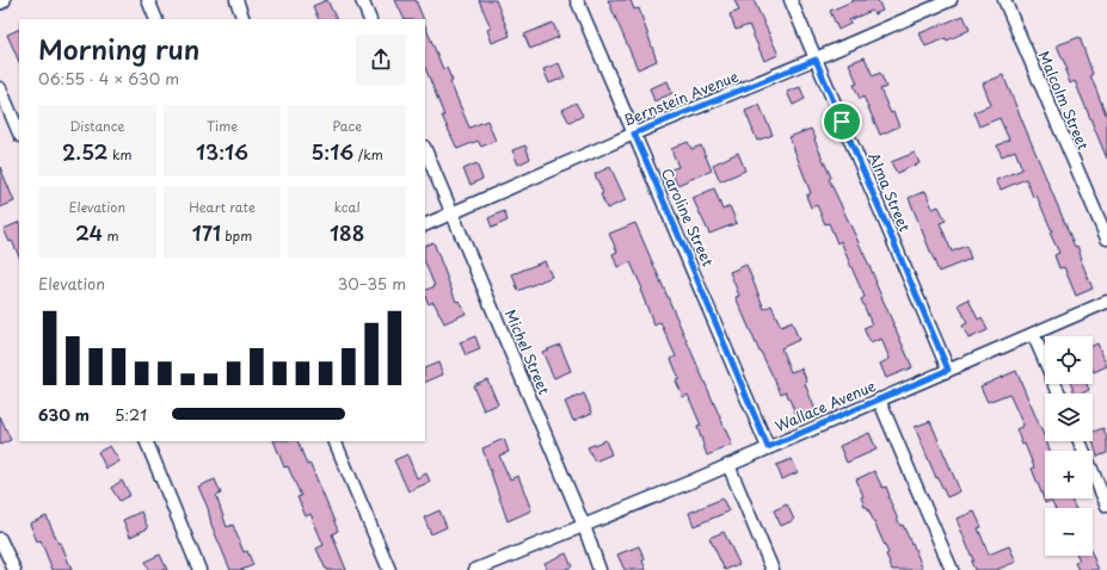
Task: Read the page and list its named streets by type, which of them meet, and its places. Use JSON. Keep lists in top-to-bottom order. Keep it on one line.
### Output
{"streets":{"street":["Bernstein Avenue","Malcolm Street","Alma Street","Caroline Street","Michel Street","Wallace Avenue"]},"crossings":[["Bernstein Avenue","Alma Street"],["Bernstein Avenue","Caroline Street"],["Bernstein Avenue","Michel Street"],["Alma Street","Wallace Avenue"],["Caroline Street","Wallace Avenue"],["Michel Street","Wallace Avenue"]],"page":{"heading":["Morning run","06:55 · 4 × 630 m"],"stats":[["Distance","2.52 km"],["Time","13:16"],["Pace","5:16 /km"],["Elevation","24 m"],["Heart rate","171 bpm"],["kcal","188"]],"chart":["Elevation","30–35 m"],"map_buttons":["+","−"],"list":[{"name":"630 m","note":"5:21"}]}}
